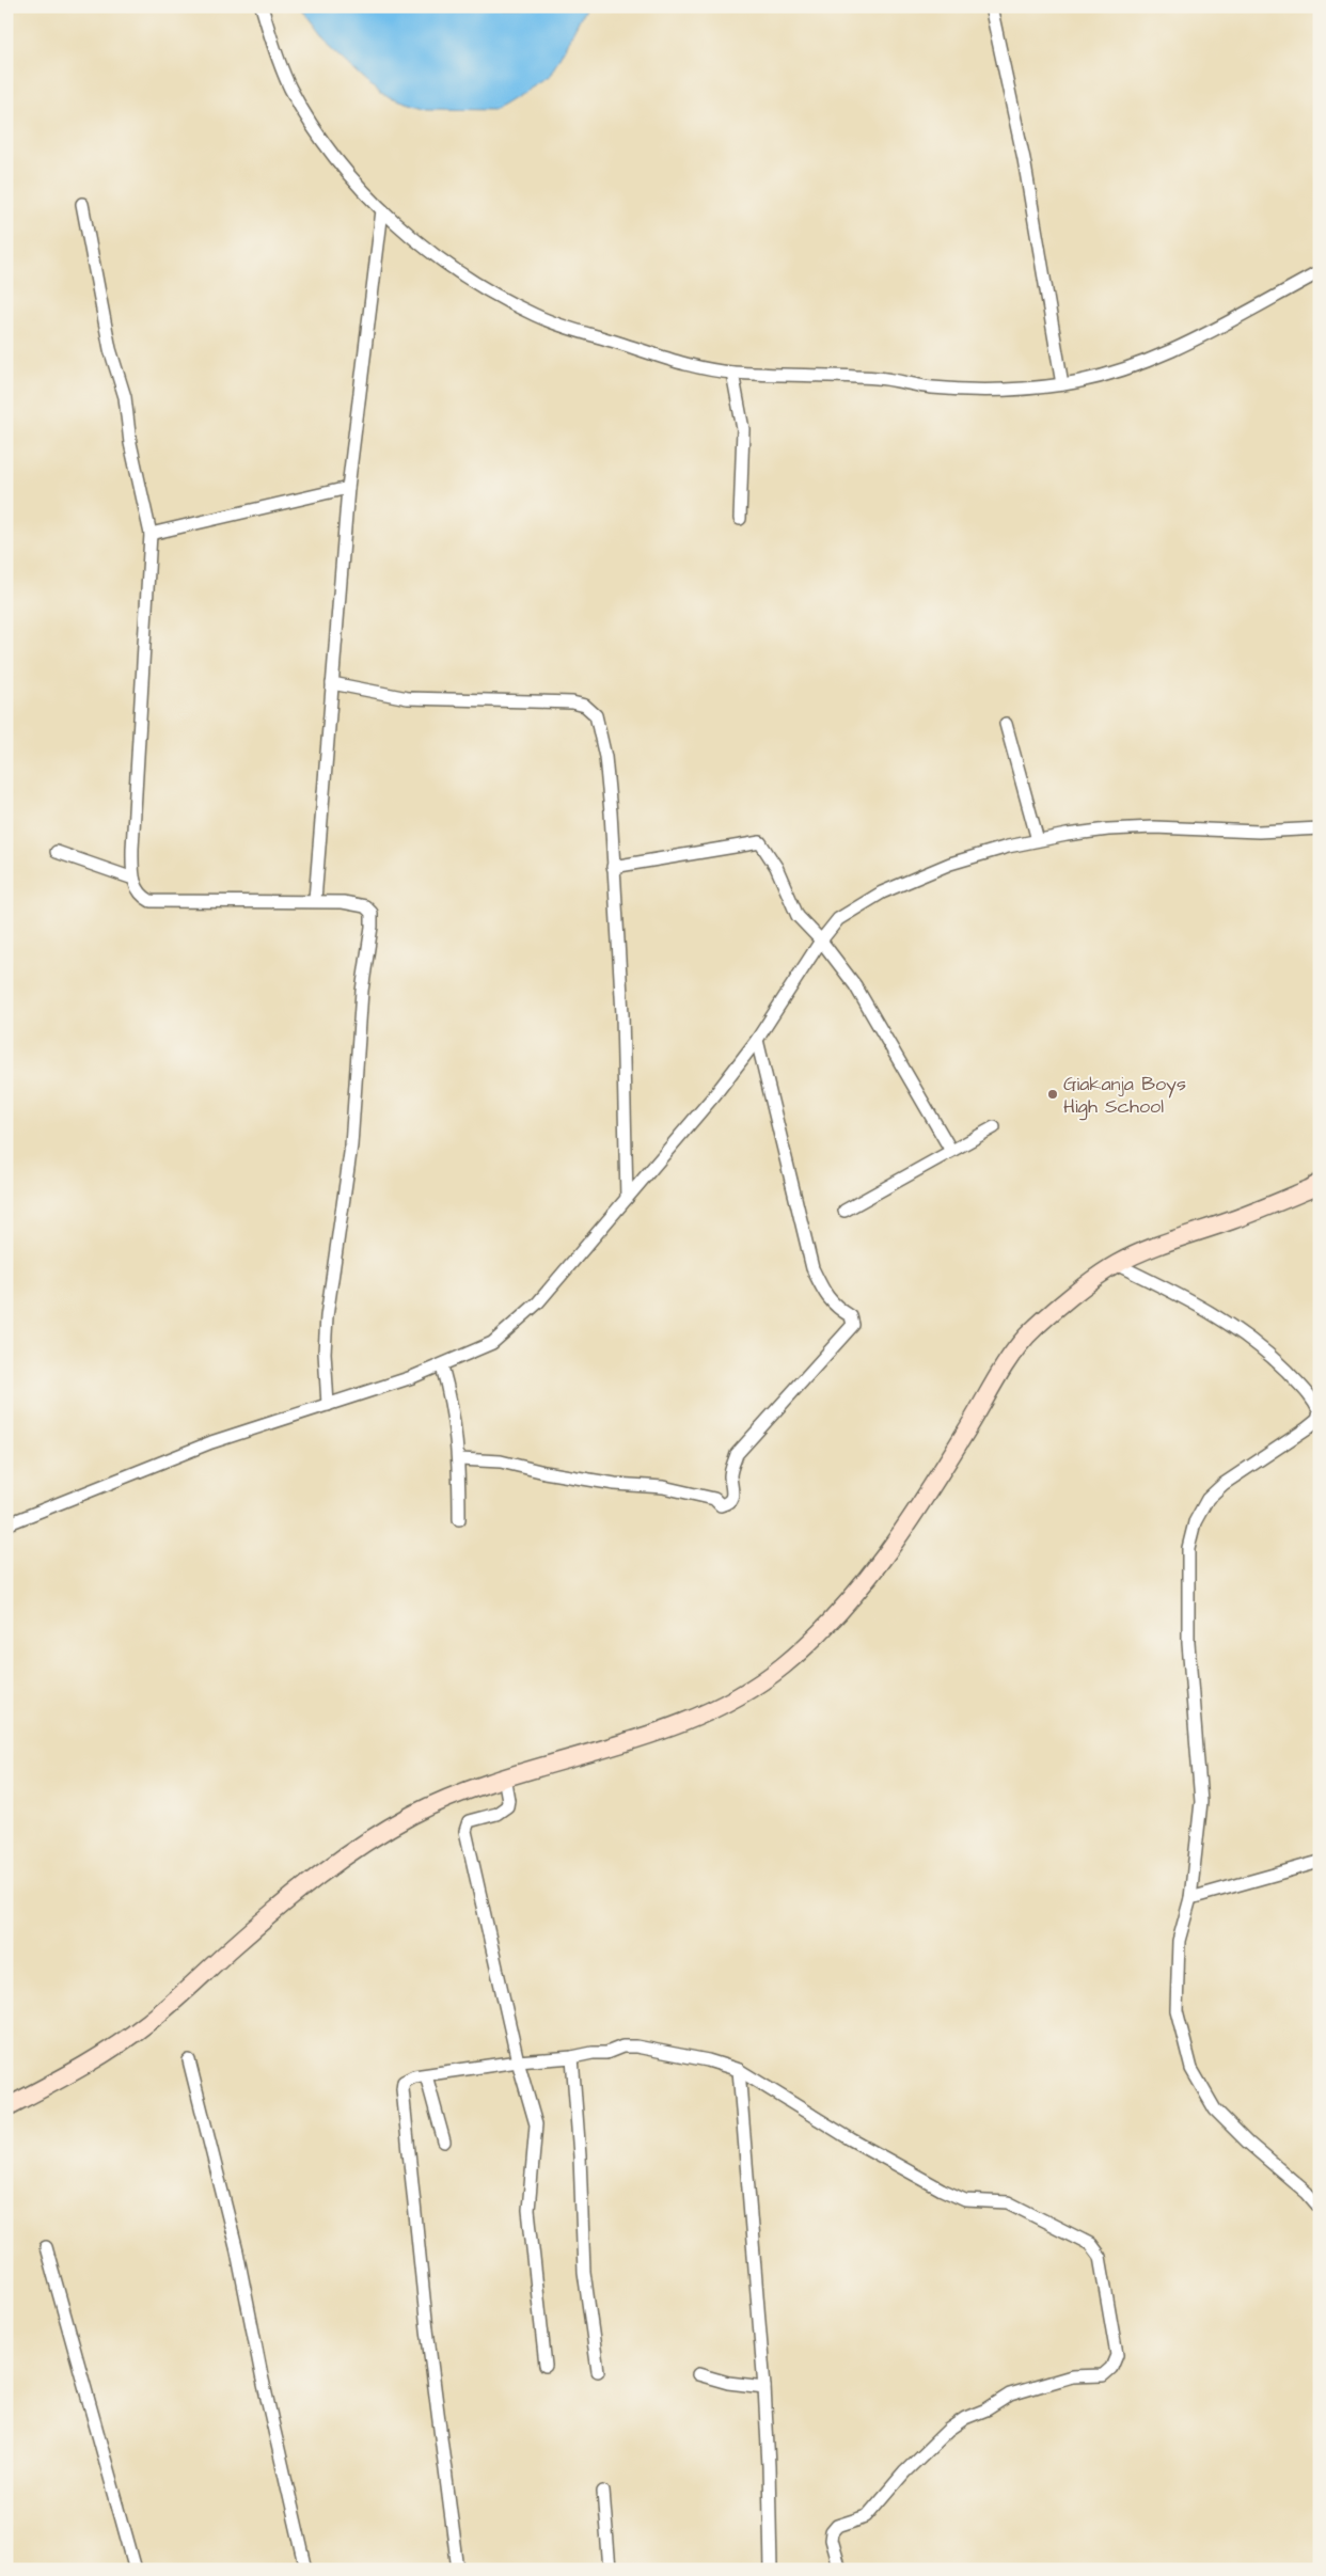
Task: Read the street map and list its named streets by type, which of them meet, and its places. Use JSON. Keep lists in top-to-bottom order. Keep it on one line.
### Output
{"places":["Giakanja Boys High School"]}
